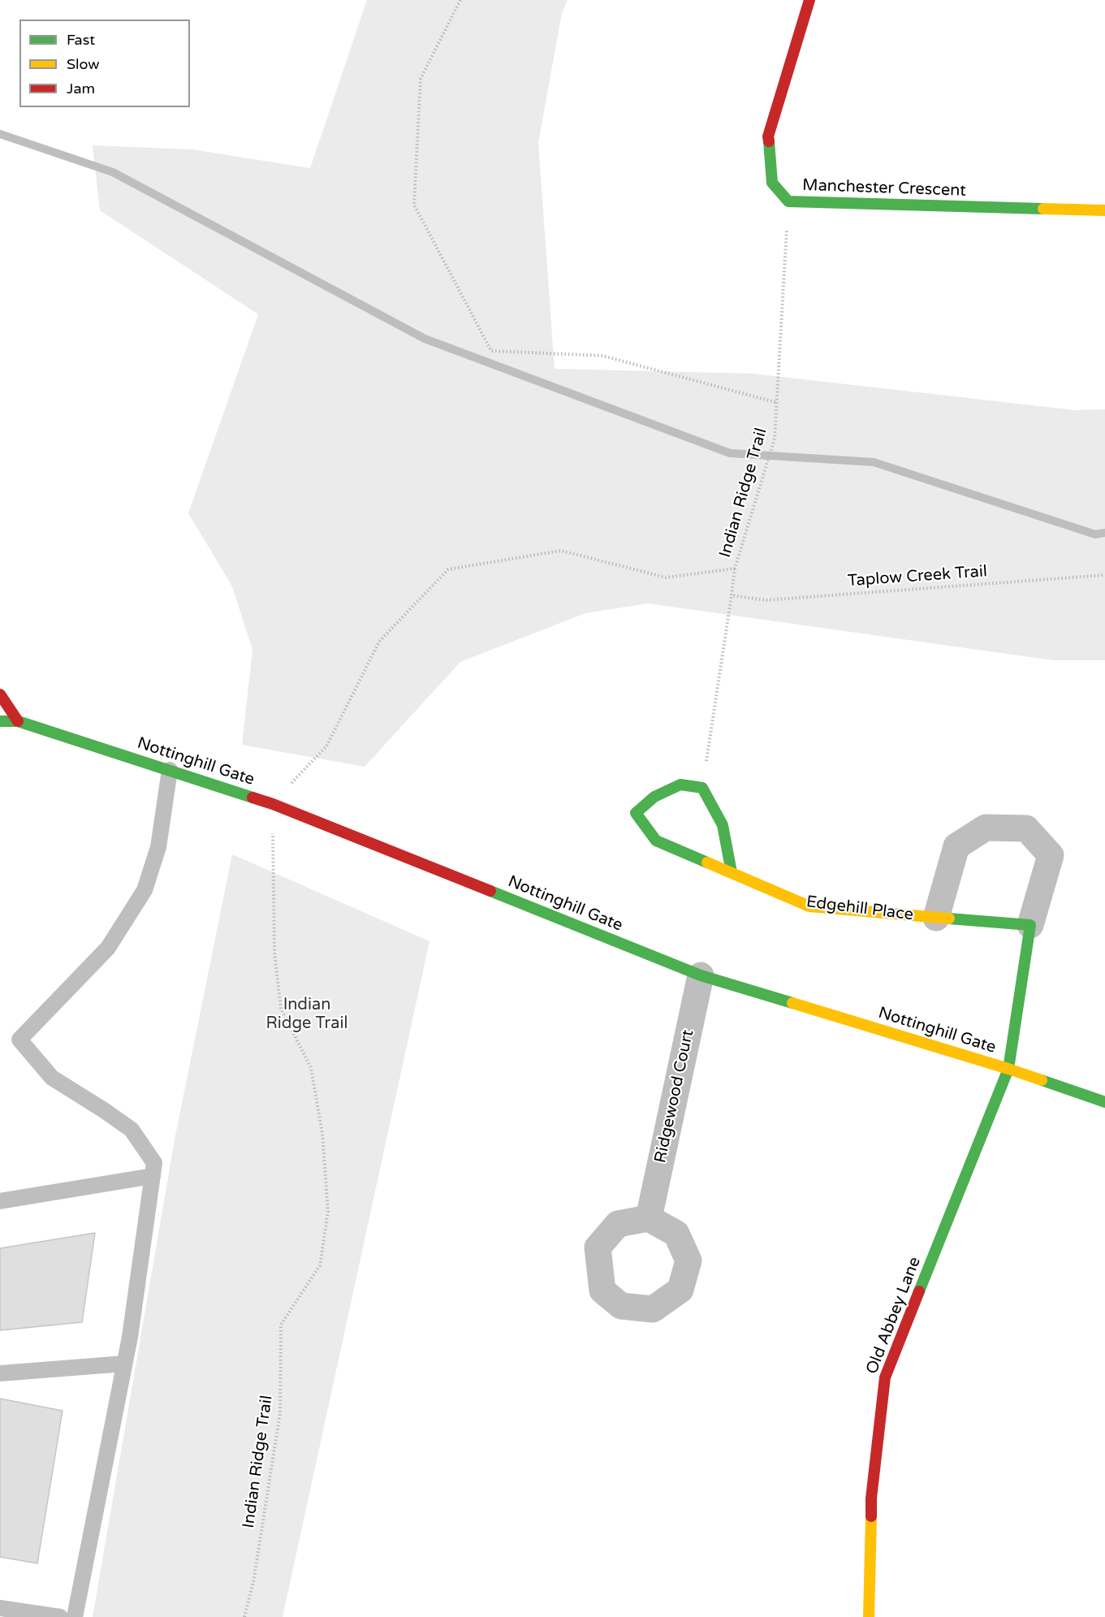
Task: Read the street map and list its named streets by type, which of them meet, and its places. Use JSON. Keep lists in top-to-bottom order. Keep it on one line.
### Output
{"streets":{"street":["Manchester Crescent","Nottinghill Gate","Edgehill Place","Ridgewood Court","Old Abbey Lane"],"path":["Indian Ridge Trail","Taplow Creek Trail"]},"crossings":[["Manchester Crescent","Indian Ridge Trail"],["Indian Ridge Trail","Nottinghill Gate"],["Nottinghill Gate","Edgehill Place"],["Nottinghill Gate","Ridgewood Court"],["Nottinghill Gate","Old Abbey Lane"],["Edgehill Place","Old Abbey Lane"]],"parks":["Indian Ridge Trail"],"legend":["Fast","Slow","Jam"]}
